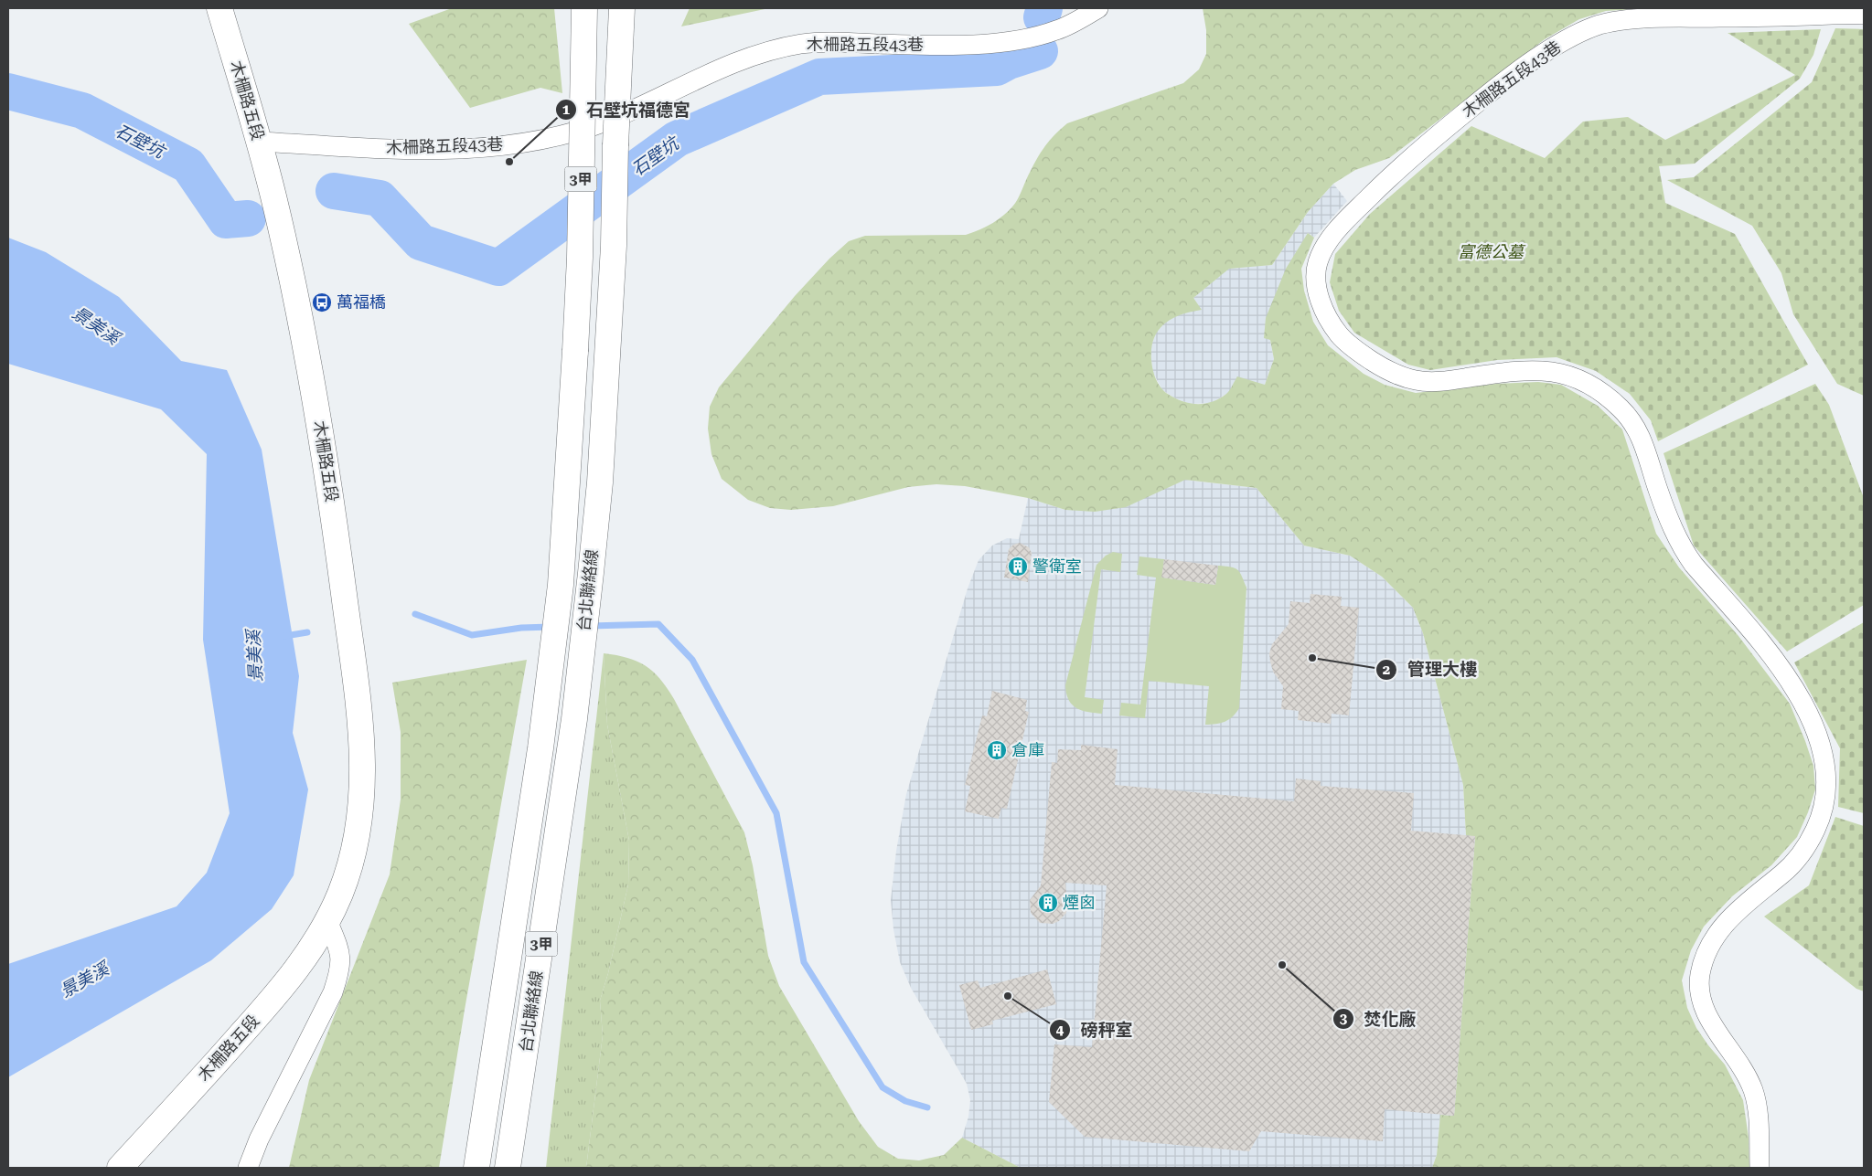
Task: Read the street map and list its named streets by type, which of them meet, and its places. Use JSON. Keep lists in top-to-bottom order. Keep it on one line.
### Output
{"streets":{"main road":["木柵路五段","3甲","台北聯絡線"],"street":["木柵路五段43巷"]},"crossings":[["木柵路五段43巷","木柵路五段"]],"water":["石壁坑","景美溪"],"parks":["富德公墓"],"places":{"other":["石壁坑福德宮","管理大樓","焚化廠","磅秤室"],"bus stop":["萬福橋"],"building":["警衛室","倉庫","煙囪"]}}
